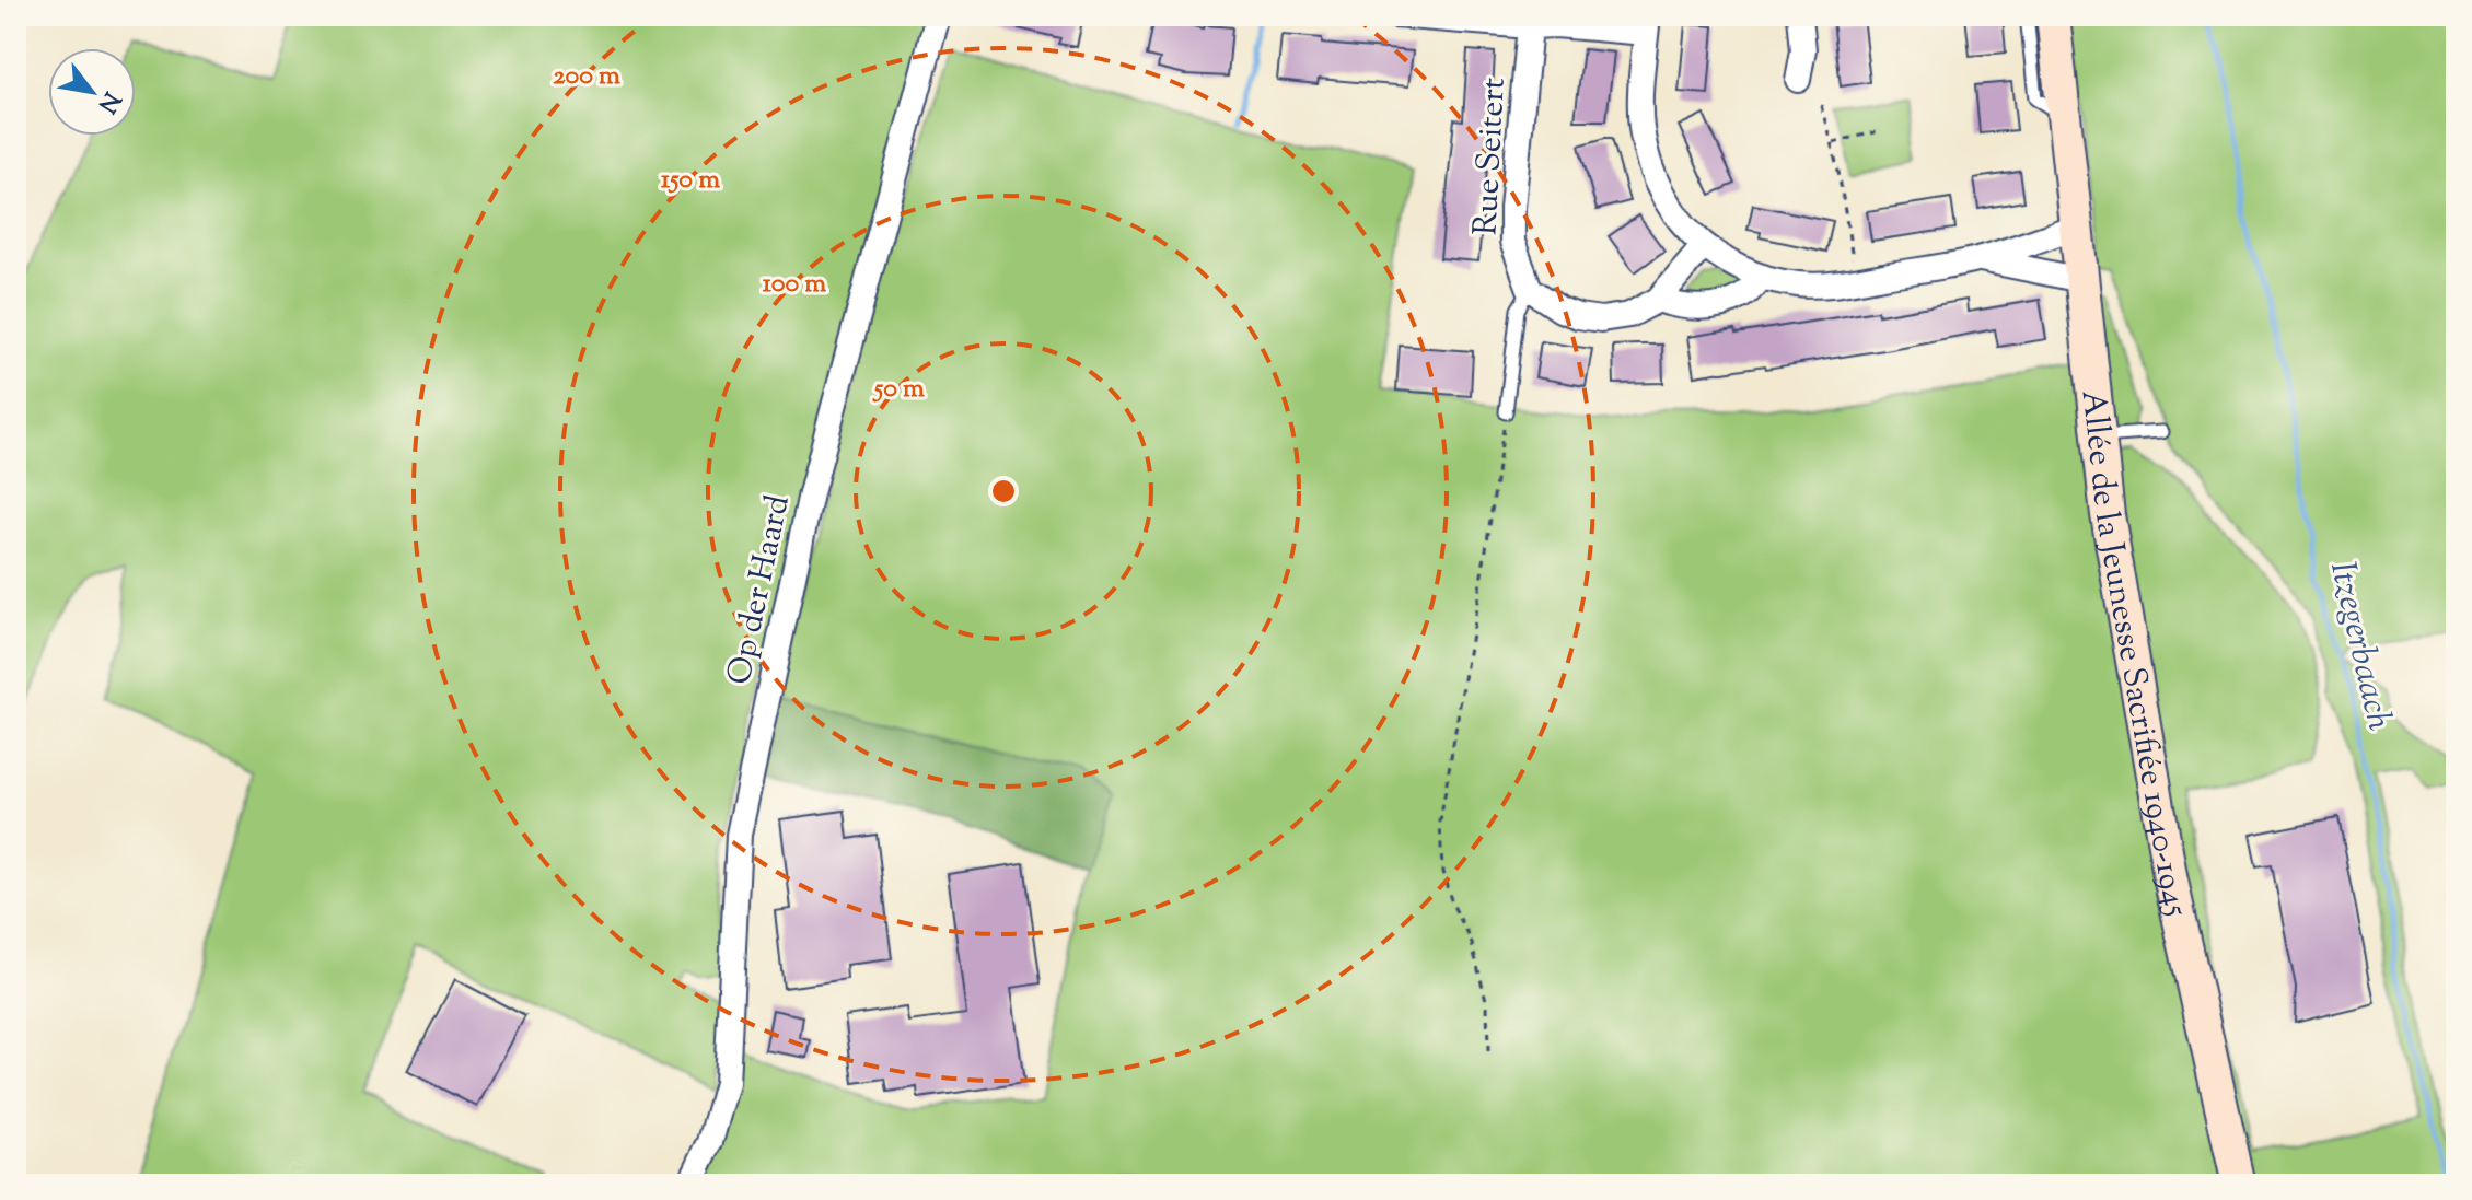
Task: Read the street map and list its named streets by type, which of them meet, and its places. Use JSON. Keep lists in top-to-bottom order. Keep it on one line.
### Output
{"streets":{"main road":["Allée de la Jeunesse Sacrifiée 1940-1945"],"street":["Rue Seitert","Op der Haard"]},"water":["Itzegerbaach"],"north":"bottom right","rings":["200 m","150 m","100 m","50 m"]}
